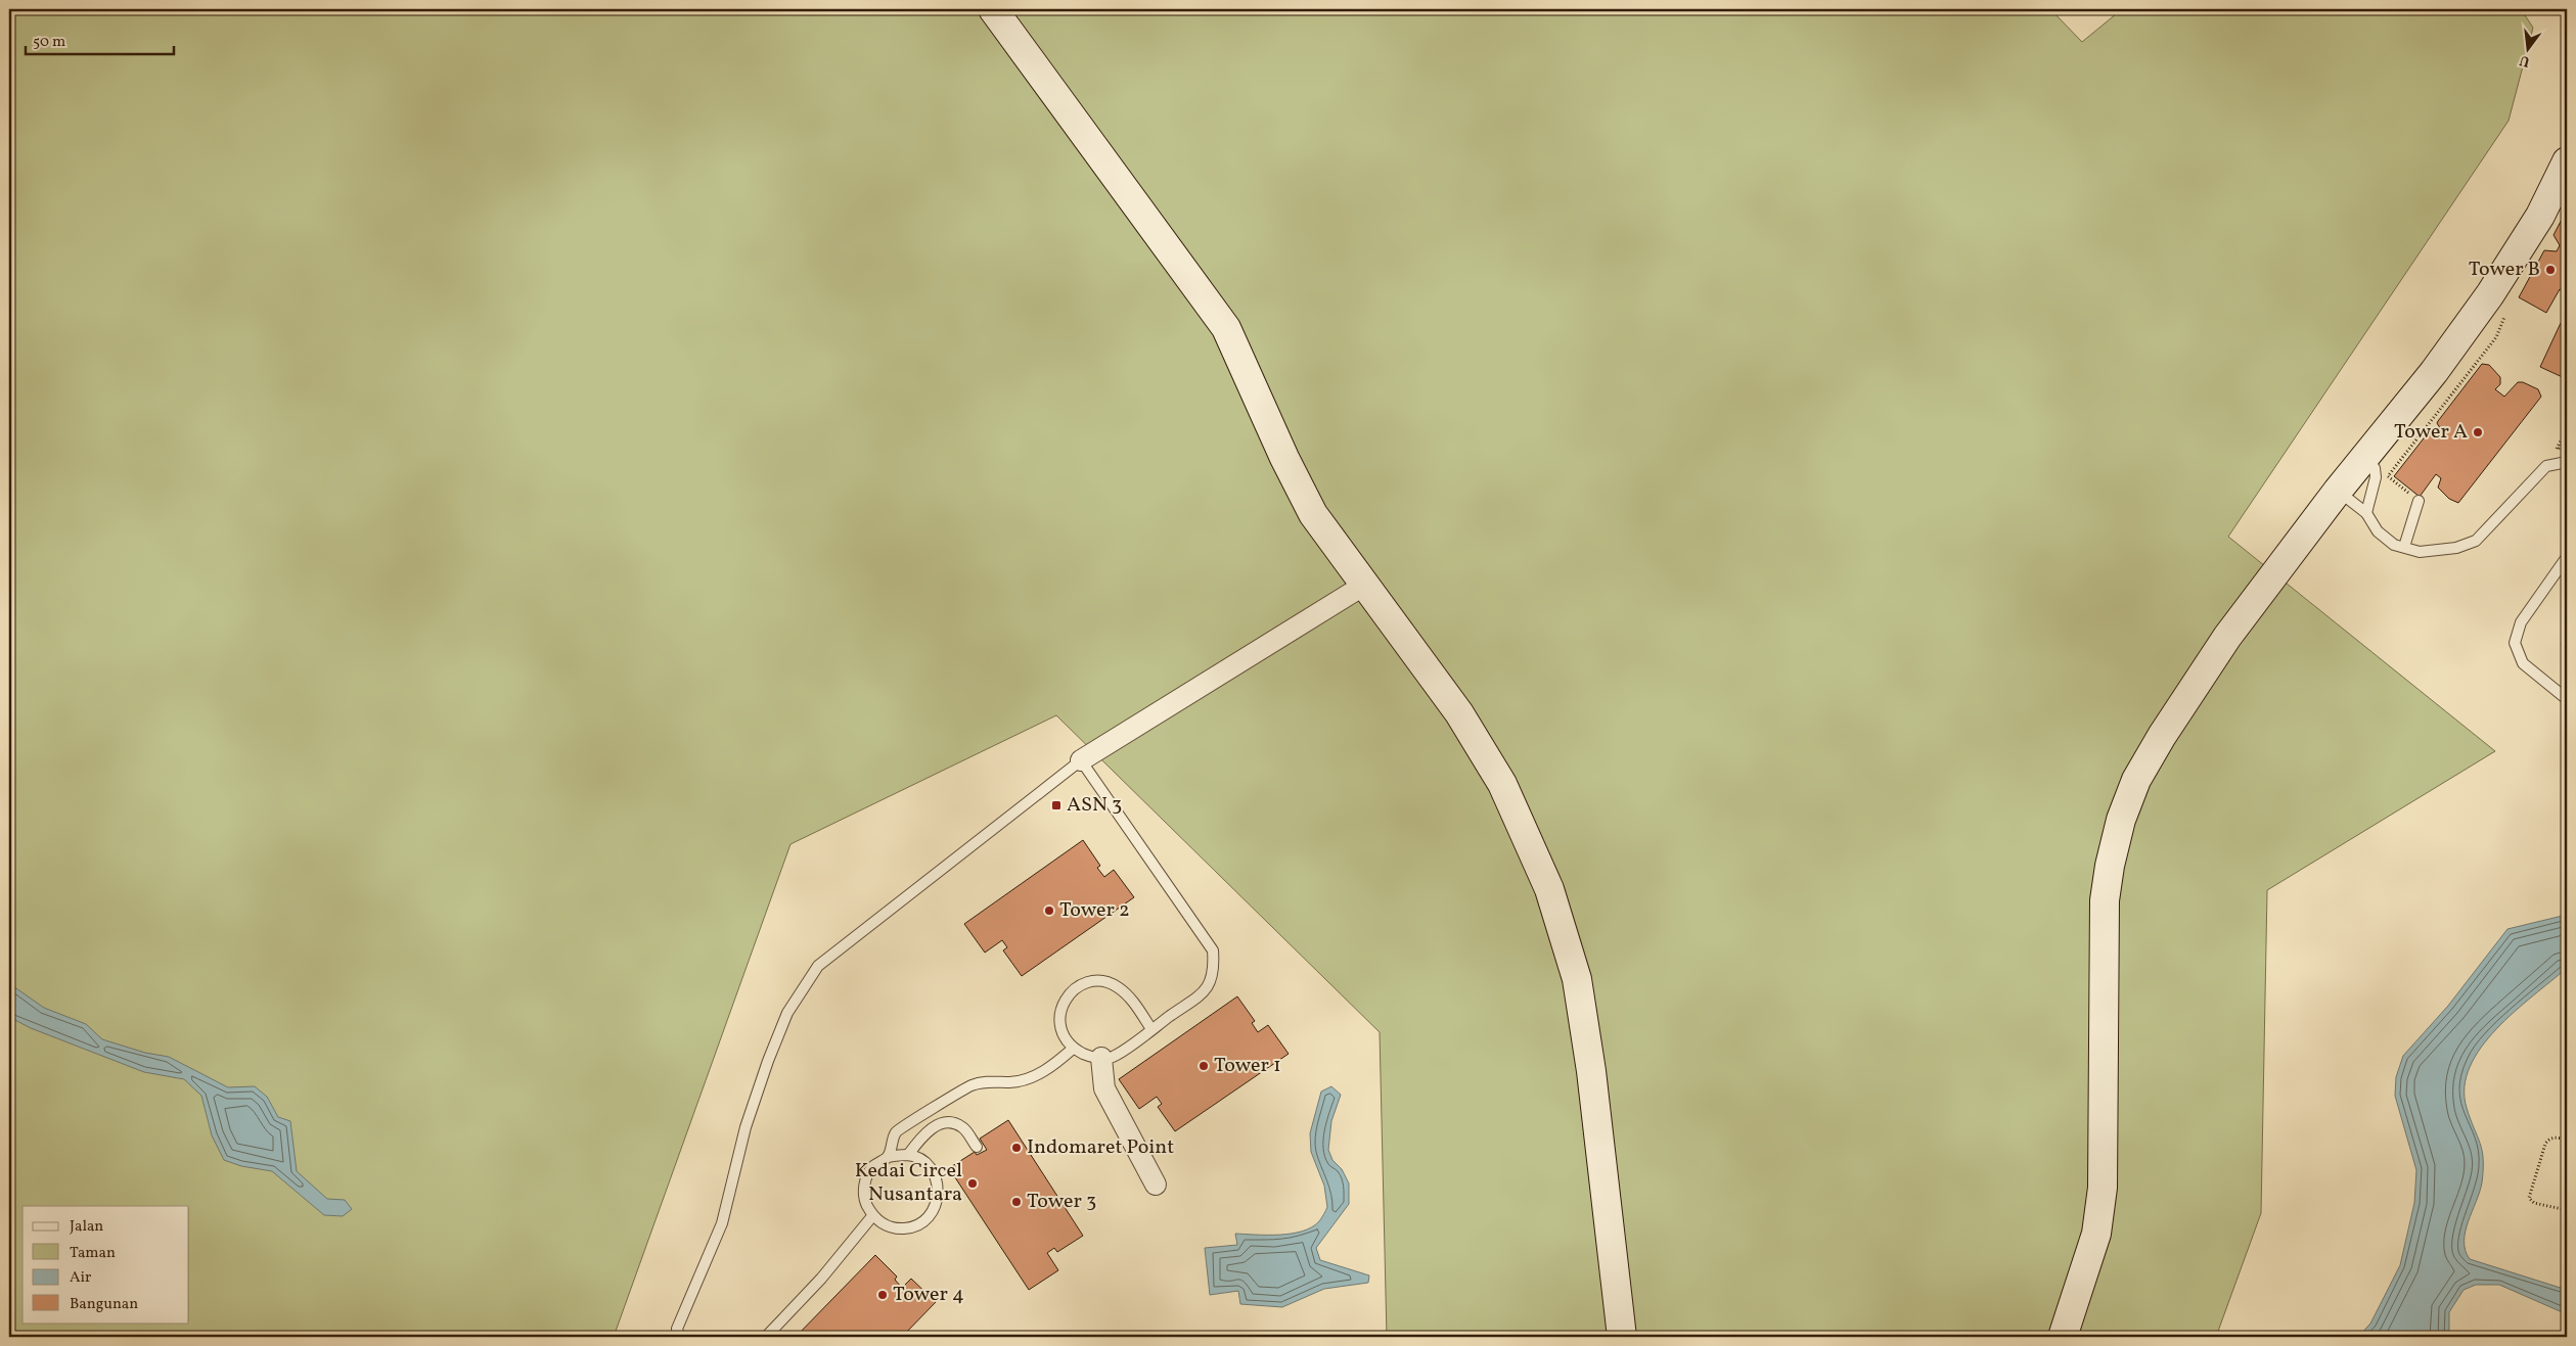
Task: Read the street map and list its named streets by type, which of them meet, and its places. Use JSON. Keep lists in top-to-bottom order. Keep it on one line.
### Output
{"places":{"other":["Tower B","Tower A","Tower 2","Tower 1","Indomaret Point","Kedai Circel Nusantara","Tower 3","Tower 4"],"transit":["ASN 3"]},"legend":["Jalan","Taman","Air","Bangunan"],"scale_bar":"50 m","north":"bottom"}
